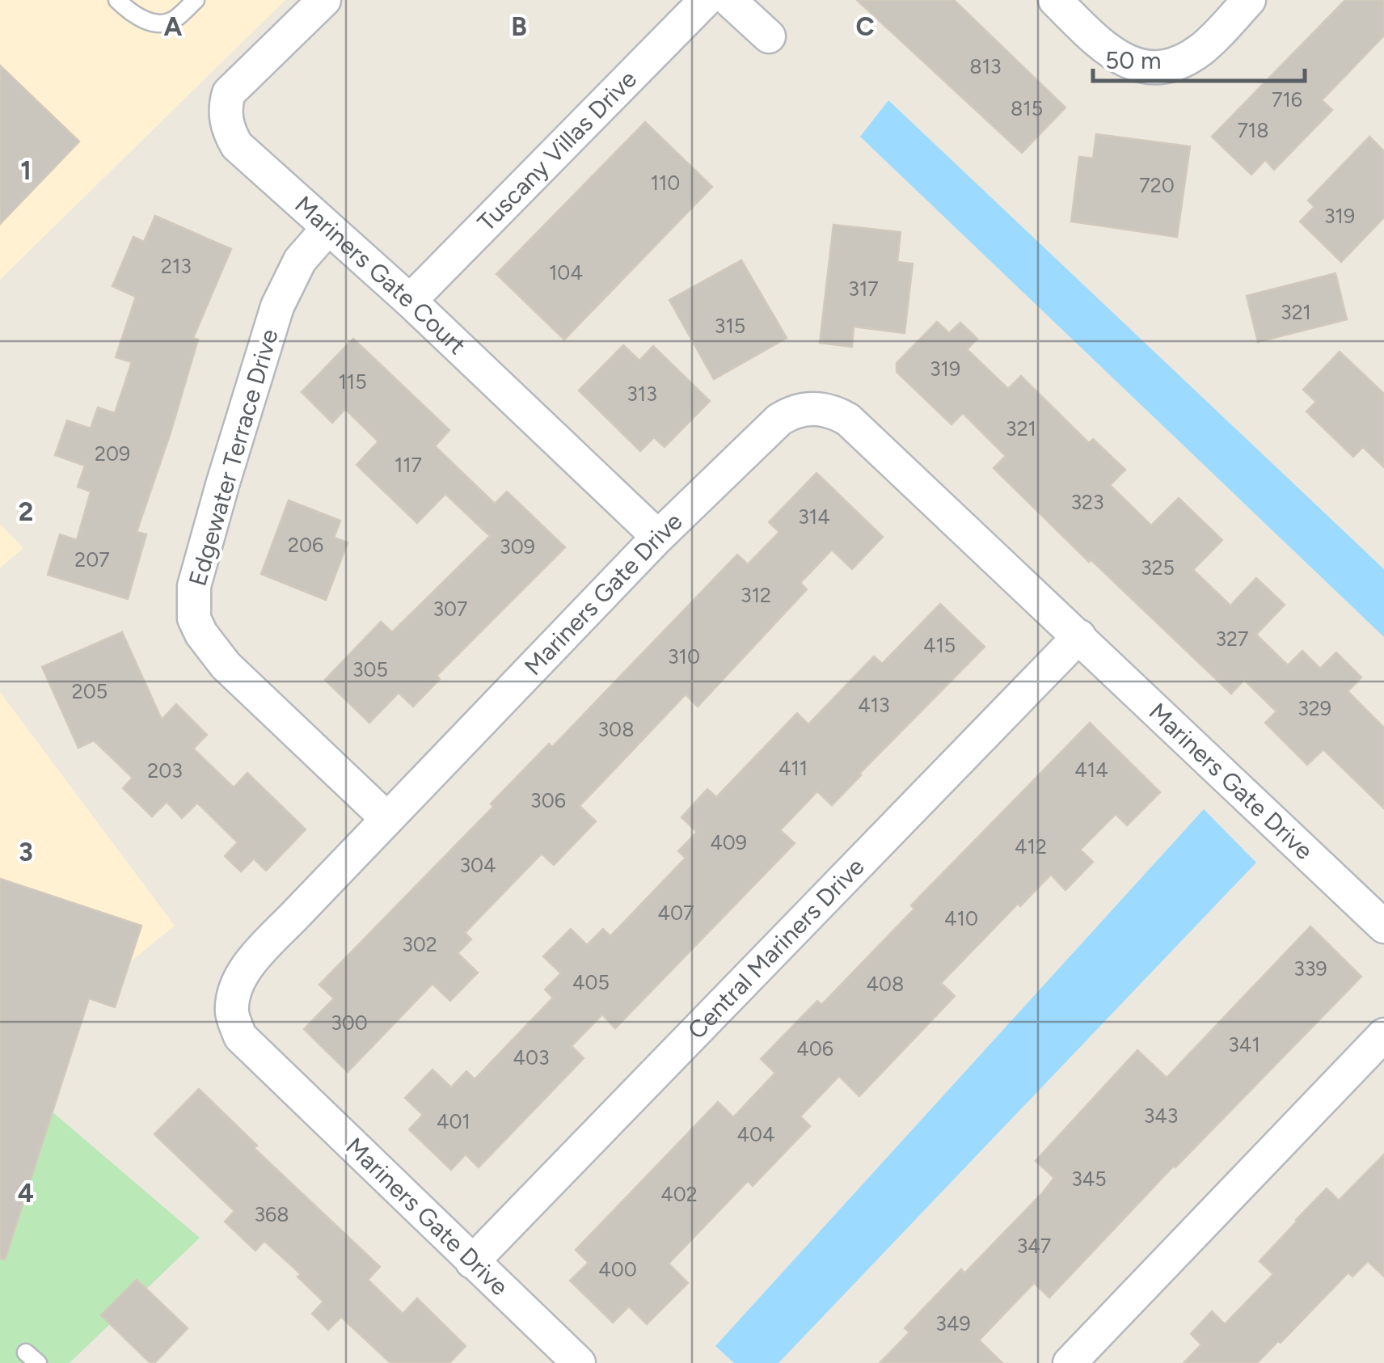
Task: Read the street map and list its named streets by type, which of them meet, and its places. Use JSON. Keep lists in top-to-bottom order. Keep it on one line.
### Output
{"streets":{"street":["Tuscany Villas Drive","Mariners Gate Court","Edgewater Terrace Drive","Mariners Gate Drive","Central Mariners Drive"]},"crossings":[["Tuscany Villas Drive","Mariners Gate Court"],["Mariners Gate Court","Edgewater Terrace Drive"],["Mariners Gate Court","Mariners Gate Drive"],["Edgewater Terrace Drive","Mariners Gate Drive"],["Mariners Gate Drive","Central Mariners Drive"]],"house_numbers":["813","716","815","718","110","720","319","213","104","317","321","315","319","115","313","321","209","117","323","314","206","309","207","325","312","307","327","415","310","305","205","413","329","308","411","414","203","306","409","412","304","407","410","302","339","405","408","300","341","406","403","343","401","404","345","402","368","347","400","349"],"scale_bar":"50 m","grid":{"columns":["A","B","C"],"rows":["1","2","3","4"]}}
